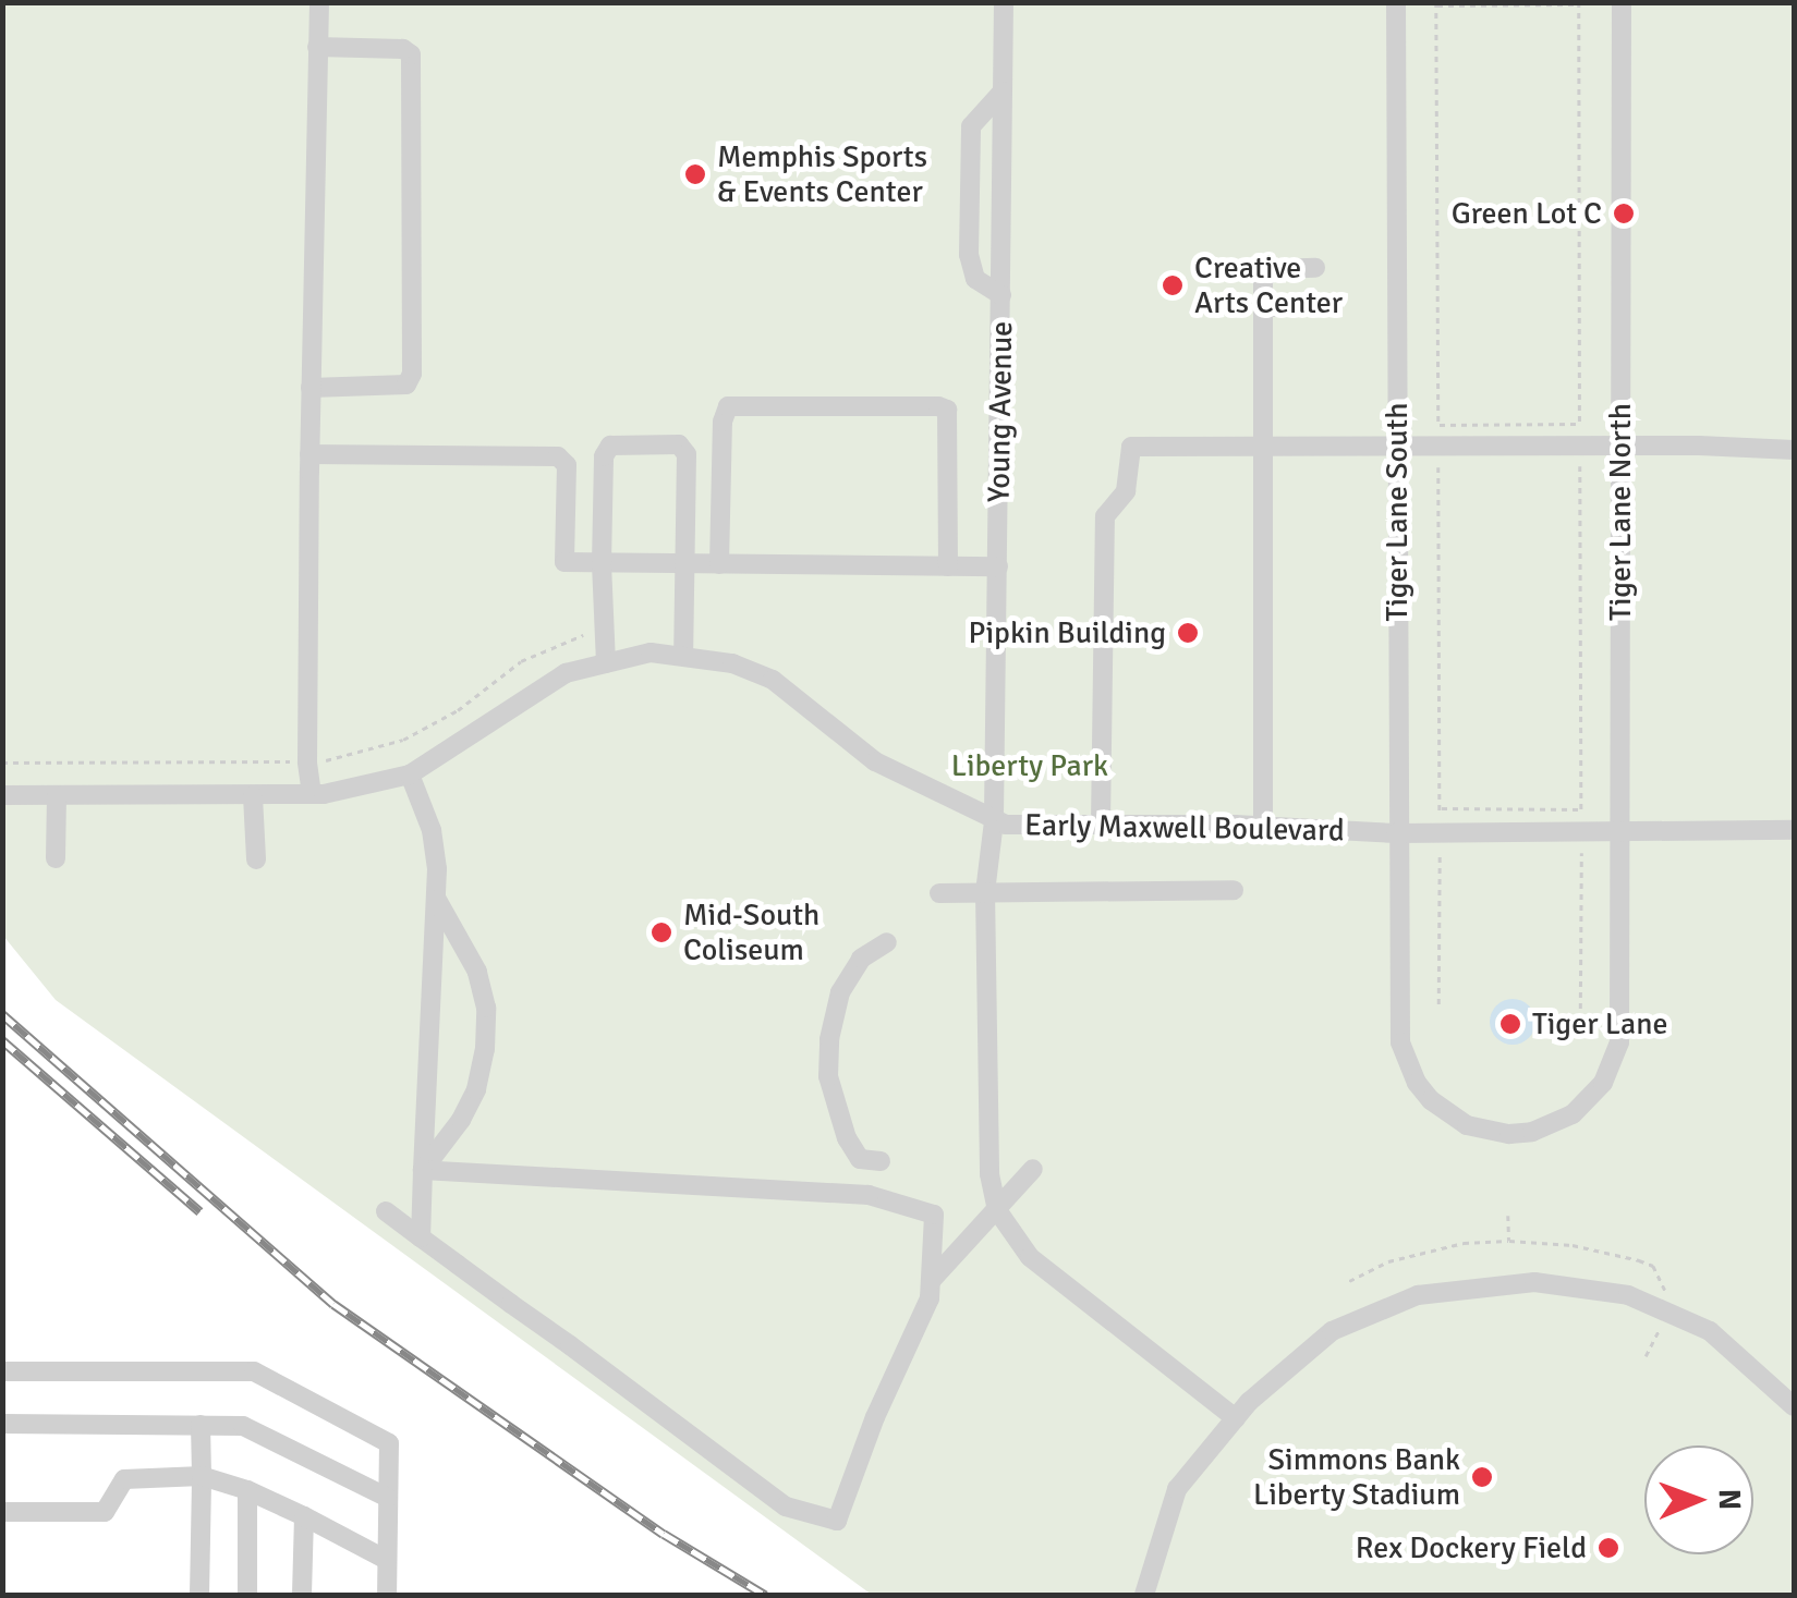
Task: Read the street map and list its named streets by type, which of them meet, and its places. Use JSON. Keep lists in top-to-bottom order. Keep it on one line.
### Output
{"streets":{"street":["Young Avenue","Tiger Lane South","Tiger Lane North","Early Maxwell Boulevard"]},"crossings":[["Young Avenue","Early Maxwell Boulevard"],["Tiger Lane South","Tiger Lane North"],["Tiger Lane South","Early Maxwell Boulevard"],["Tiger Lane North","Early Maxwell Boulevard"]],"parks":["Liberty Park"],"places":["Memphis Sports & Events Center","Green Lot C","Creative Arts Center","Pipkin Building","Mid-South Coliseum","Tiger Lane","Simmons Bank Liberty Stadium","Rex Dockery Field"],"north":"right"}
